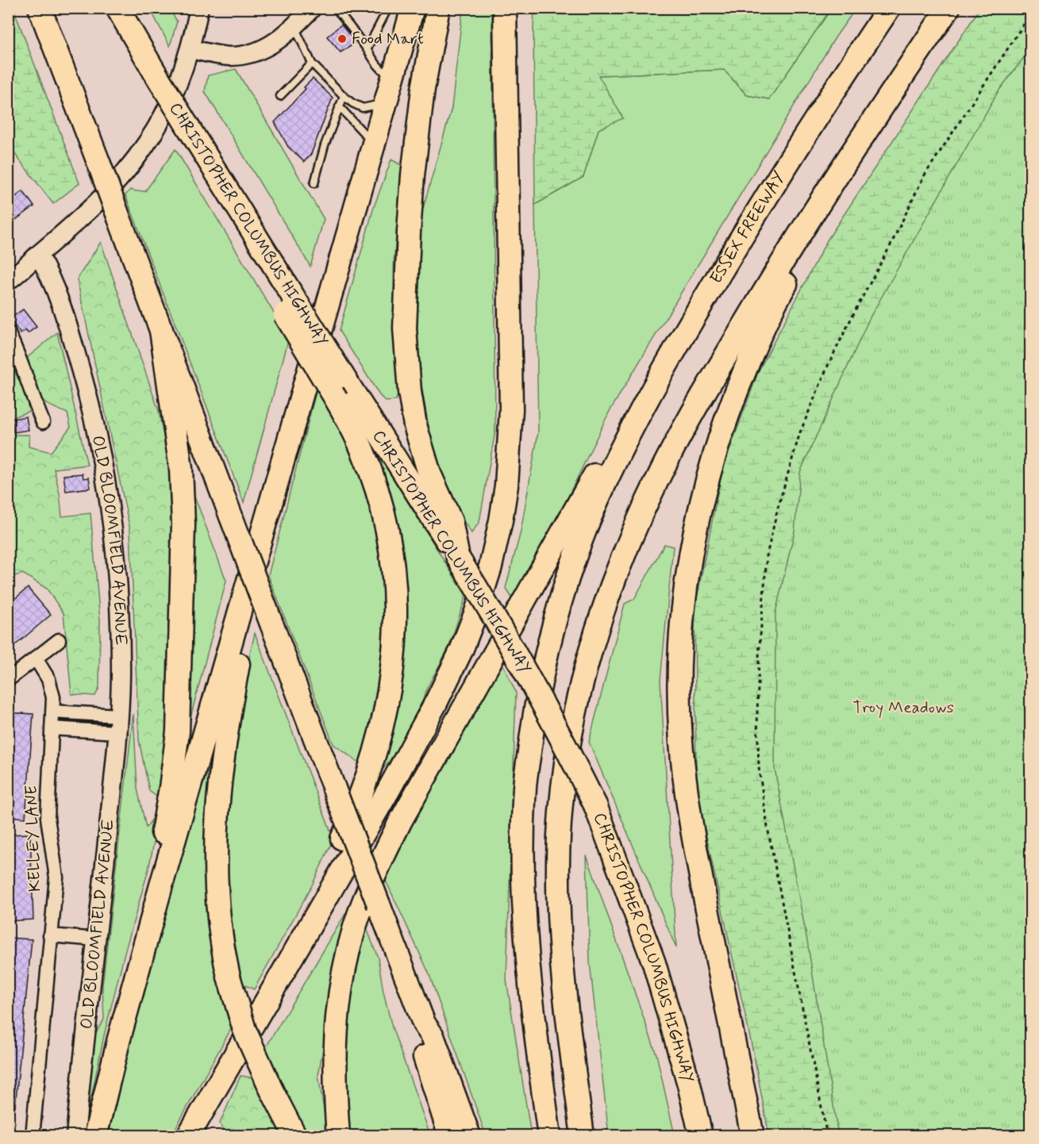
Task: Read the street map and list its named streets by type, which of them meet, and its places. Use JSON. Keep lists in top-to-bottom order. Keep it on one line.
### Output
{"streets":{"highway":["CHRISTOPHER COLUMBUS HIGHWAY","ESSEX FREEWAY"],"street":["OLD BLOOMFIELD AVENUE","KELLEY LANE"]},"parks":["Troy Meadows"],"places":["Food Mart"]}
